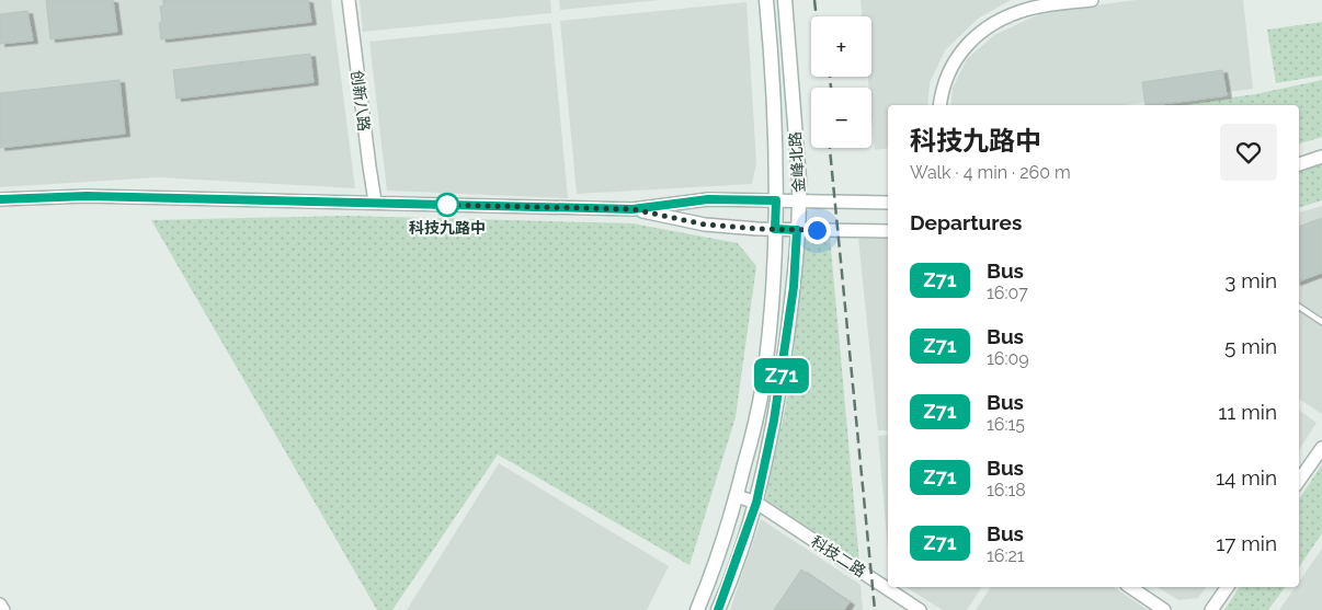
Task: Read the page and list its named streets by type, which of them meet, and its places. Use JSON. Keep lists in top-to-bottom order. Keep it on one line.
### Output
{"streets":{"main road":["金峰北路"],"street":["创新八路","科技二路"]},"crossings":[["金峰北路","科技二路"]],"places":["科技九路中"],"lines":["bus line Z71"],"page":{"on_map":"Z71","map_buttons":["+","−"],"heading":[["科技九路中","Walk · 4 min · 260 m"],"Departures"],"list":[{"mark":"Z71","name":"Bus","note":"16:07","value":"3 min"},{"mark":"Z71","name":"Bus","note":"16:09","value":"5 min"},{"mark":"Z71","name":"Bus","note":"16:15","value":"11 min"},{"mark":"Z71","name":"Bus","note":"16:18","value":"14 min"},{"mark":"Z71","name":"Bus","note":"16:21","value":"17 min"}]}}
